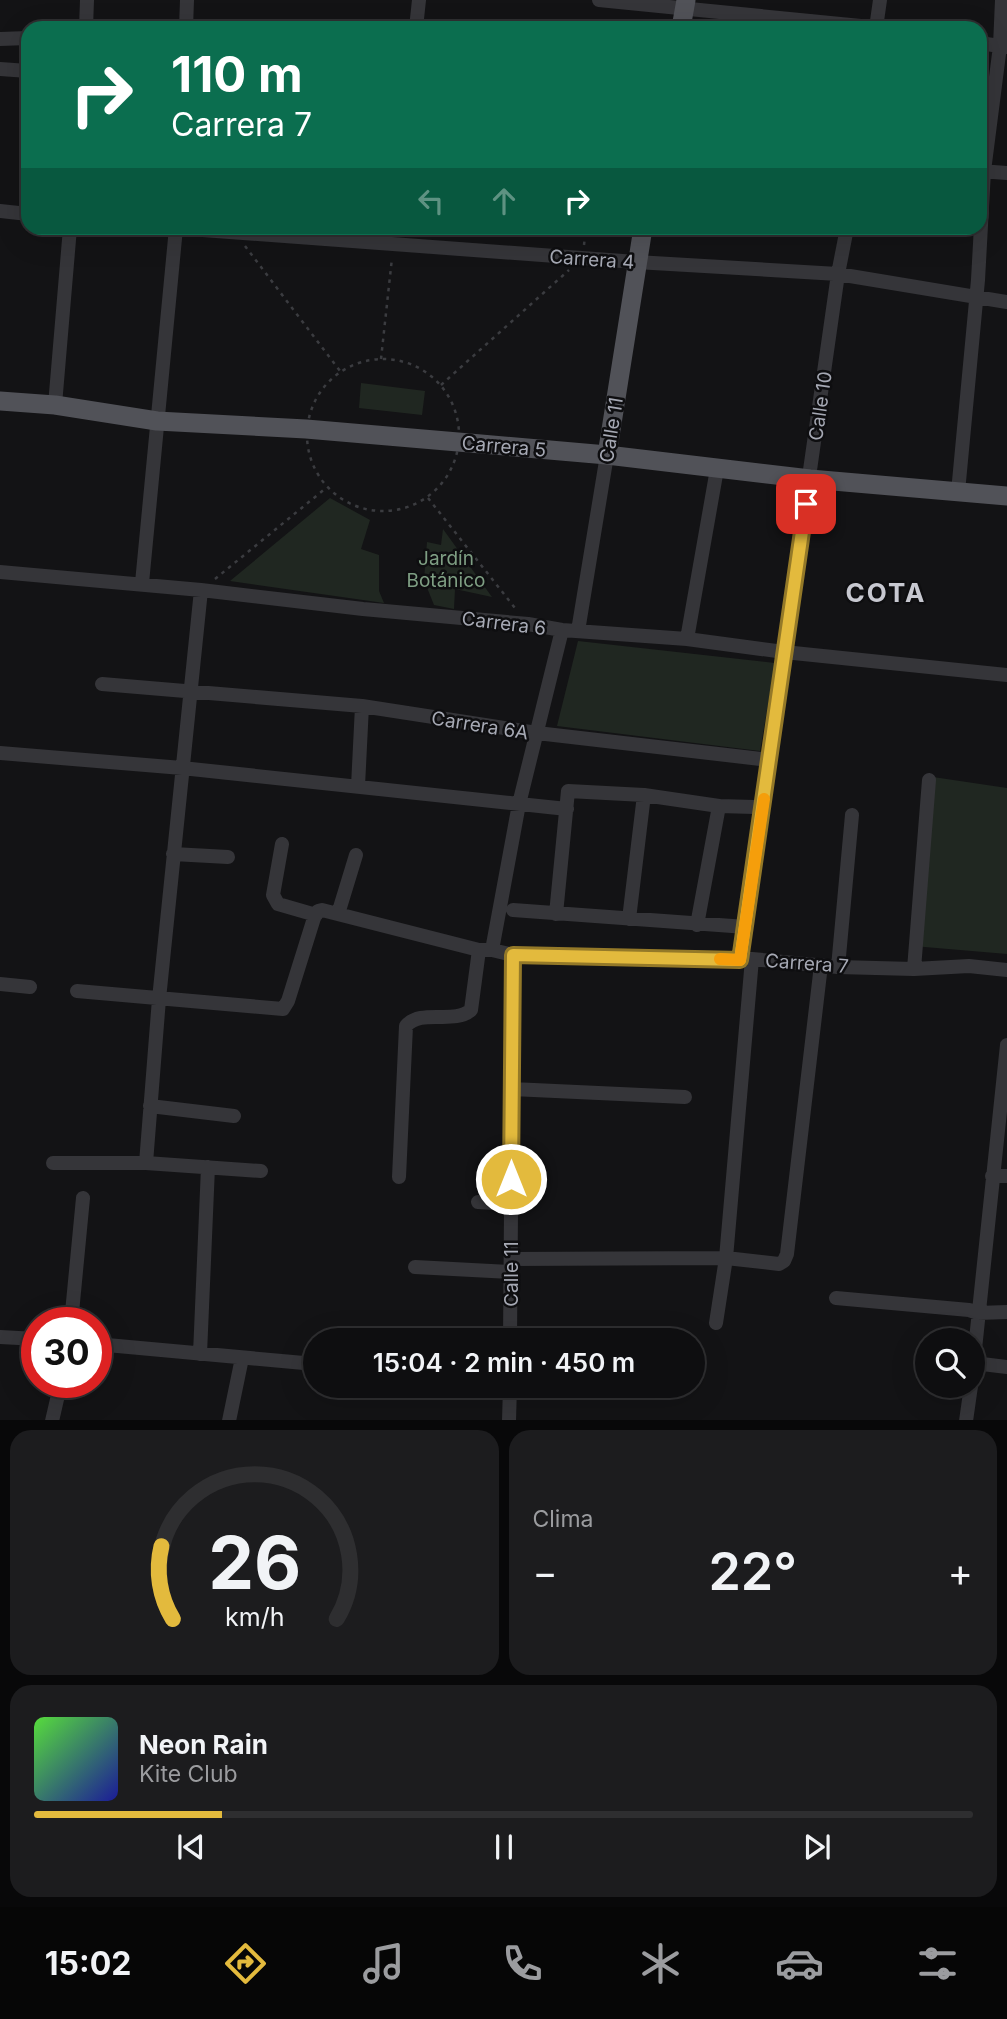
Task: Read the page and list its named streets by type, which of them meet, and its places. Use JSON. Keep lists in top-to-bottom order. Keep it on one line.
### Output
{"streets":{"main road":["Calle 11","Carrera 5"],"street":["Carrera 4","Calle 10","Carrera 6","Carrera 6A","Carrera 7"]},"crossings":[["Carrera 4","Calle 10"],["Carrera 4","Calle 11"],["Calle 10","Carrera 5"],["Calle 10","Carrera 6"],["Calle 10","Carrera 6A"],["Calle 10","Carrera 7"],["Calle 11","Carrera 5"],["Calle 11","Carrera 6"],["Calle 11","Carrera 7"]],"districts":["COTA"],"parks":["Jardín Botánico"],"page":{"turn":["110 m","Carrera 7"],"limit":"30","trip":"15:04 · 2 min · 450 m","tile":"Clima","heat":["−","22°","+"],"song":["Neon Rain","Kite Club"],"tabs":"15:02","gauge":["26","km/h"]}}
